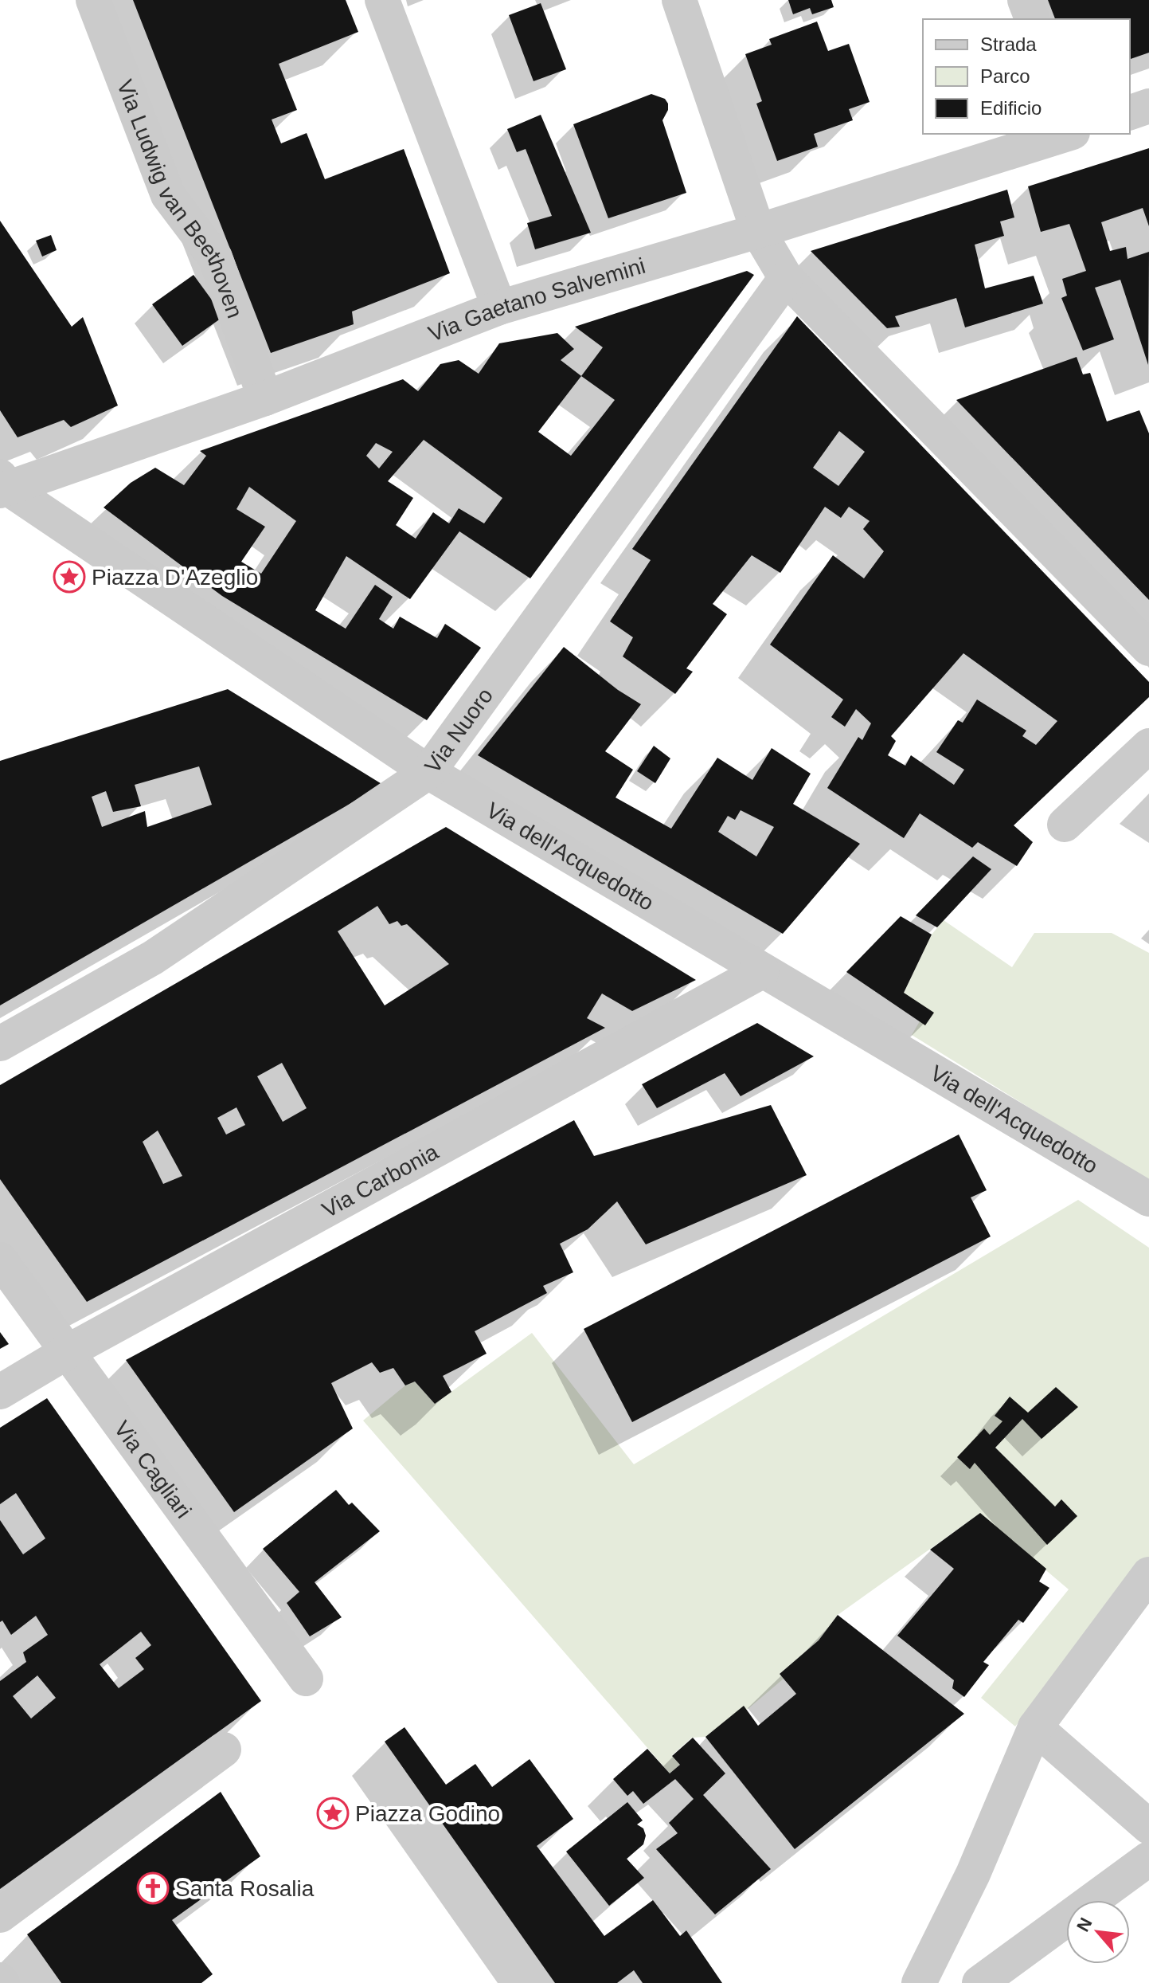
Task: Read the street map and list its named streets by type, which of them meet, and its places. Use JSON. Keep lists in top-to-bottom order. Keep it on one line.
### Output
{"streets":{"street":["Via Ludwig van Beethoven","Via Gaetano Salvemini","Via Nuoro","Via dell'Acquedotto","Via Carbonia","Via Cagliari"]},"crossings":[["Via Ludwig van Beethoven","Via Gaetano Salvemini"],["Via Gaetano Salvemini","Via dell'Acquedotto"],["Via Nuoro","Via dell'Acquedotto"],["Via dell'Acquedotto","Via Carbonia"],["Via Carbonia","Via Cagliari"]],"places":{"place":["Piazza D'Azeglio","Piazza Godino"],"church":["Santa Rosalia"]},"legend":["Strada","Parco","Edificio"],"north":"top left"}
